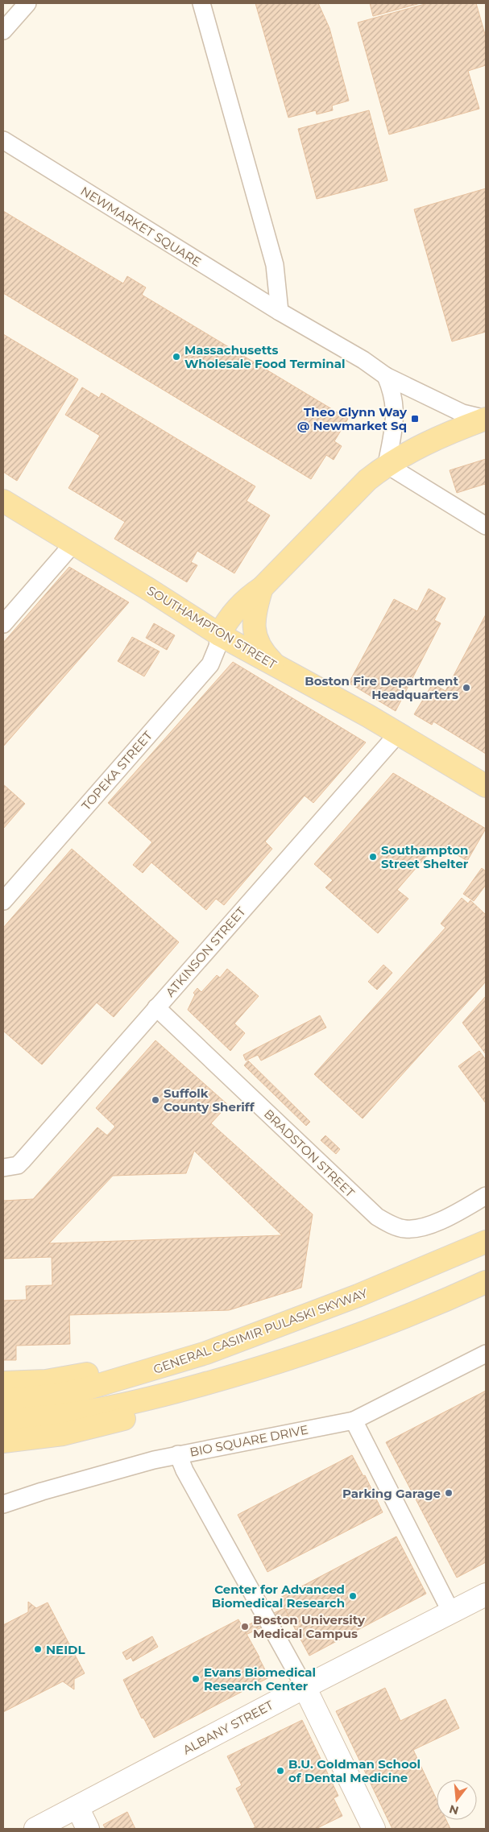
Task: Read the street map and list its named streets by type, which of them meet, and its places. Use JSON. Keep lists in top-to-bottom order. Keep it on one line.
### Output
{"streets":{"main road":["SOUTHAMPTON STREET","GENERAL CASIMIR PULASKI SKYWAY","ALBANY STREET"],"street":["NEWMARKET SQUARE","TOPEKA STREET","ATKINSON STREET","BRADSTON STREET","BIO SQUARE DRIVE"]},"crossings":[["SOUTHAMPTON STREET","TOPEKA STREET"],["SOUTHAMPTON STREET","ATKINSON STREET"],["ATKINSON STREET","BRADSTON STREET"]],"places":{"other":["Massachusetts Wholesale Food Terminal","Boston Fire Department Headquarters","Southampton Street Shelter","Suffolk County Sheriff","Parking Garage","Center for Advanced Biomedical Research","Boston University Medical Campus","NEIDL","Evans Biomedical Research Center","B.U. Goldman School of Dental Medicine"],"transit":["Theo Glynn Way @ Newmarket Sq"]},"north":"bottom"}
